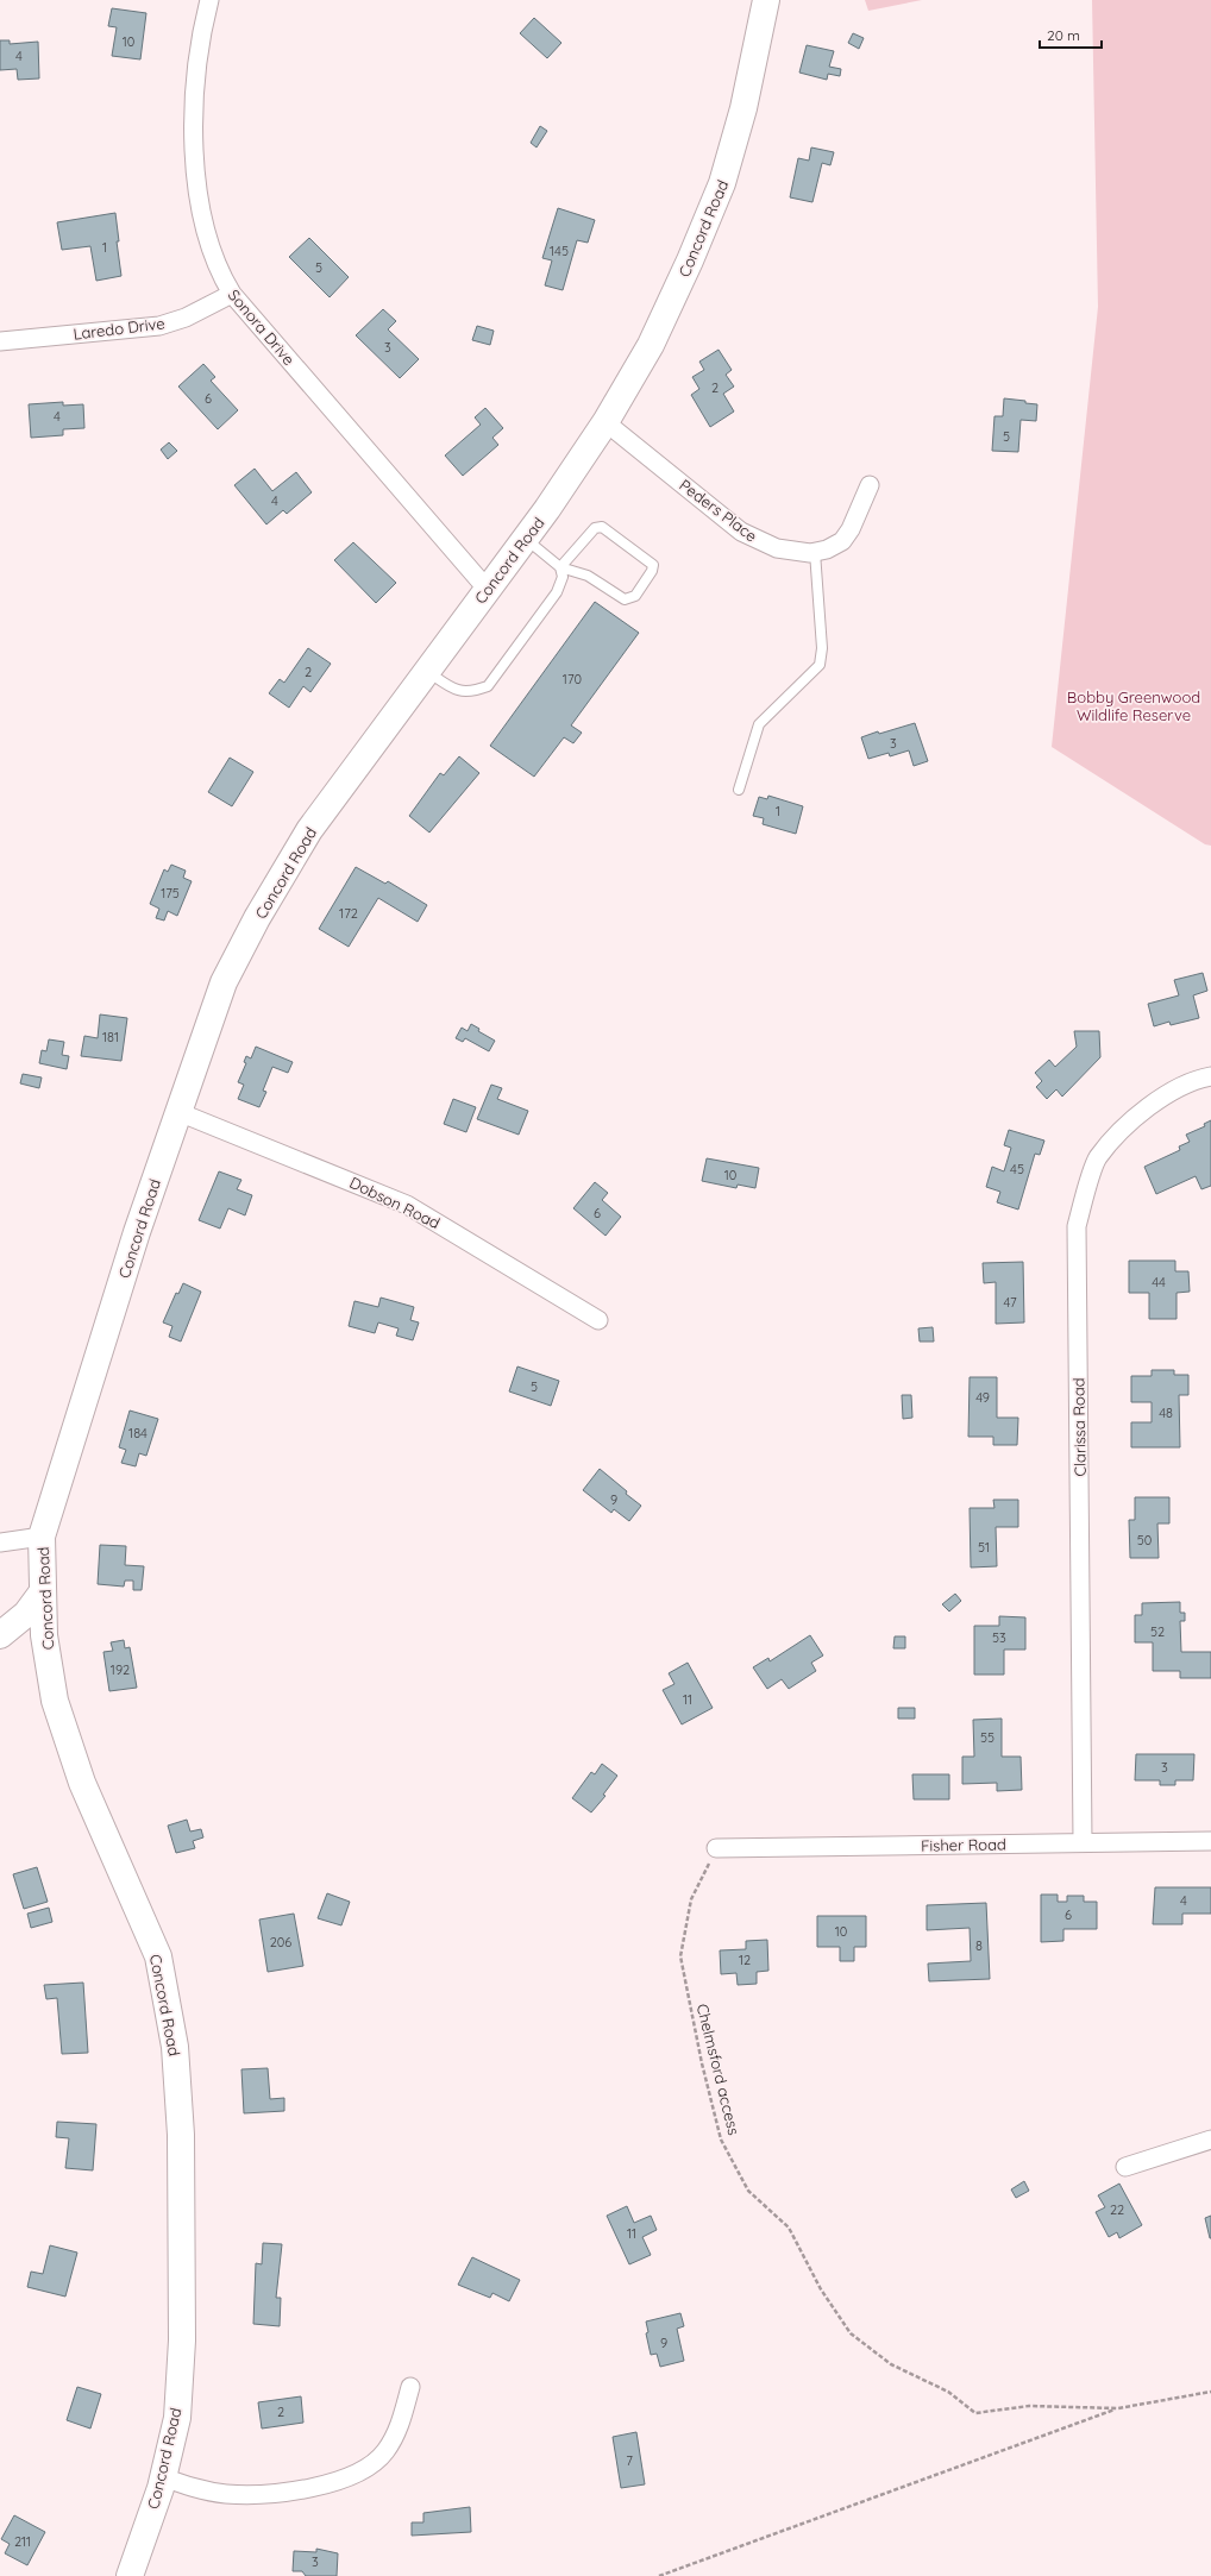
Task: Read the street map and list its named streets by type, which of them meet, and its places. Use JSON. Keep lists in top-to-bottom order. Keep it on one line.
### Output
{"streets":{"main road":["Concord Road"],"street":["Sonora Drive","Laredo Drive","Peders Place","Dobson Road","Clarissa Road","Fisher Road"],"path":["Chelmsford access"]},"crossings":[["Concord Road","Sonora Drive"],["Concord Road","Peders Place"],["Concord Road","Dobson Road"],["Sonora Drive","Laredo Drive"],["Clarissa Road","Fisher Road"],["Fisher Road","Chelmsford access"]],"parks":["Bobby Greenwood Wildlife Reserve"],"house_numbers":["10","4","1","145","5","3","2","6","4","5","4","2","170","3","1","175","172","181","45","10","6","44","47","5","49","48","184","9","50","51","52","53","192","11","55","3","4","6","10","206","8","12","22","11","9","2","7","211","3"],"scale_bar":"20 m"}
